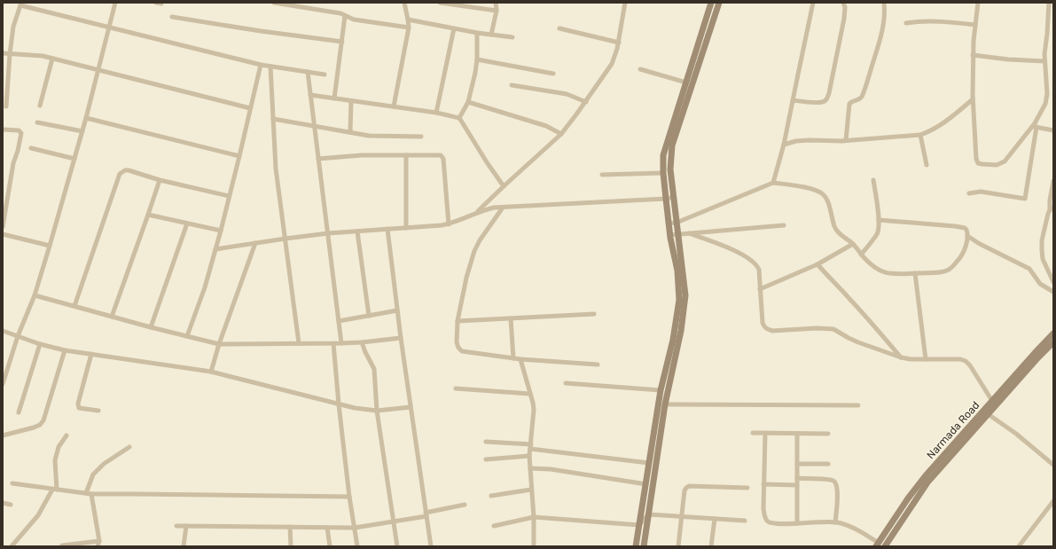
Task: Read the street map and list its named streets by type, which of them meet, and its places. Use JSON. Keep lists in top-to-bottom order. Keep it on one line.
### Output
{"streets":{"street":["Narmada Road"]}}
